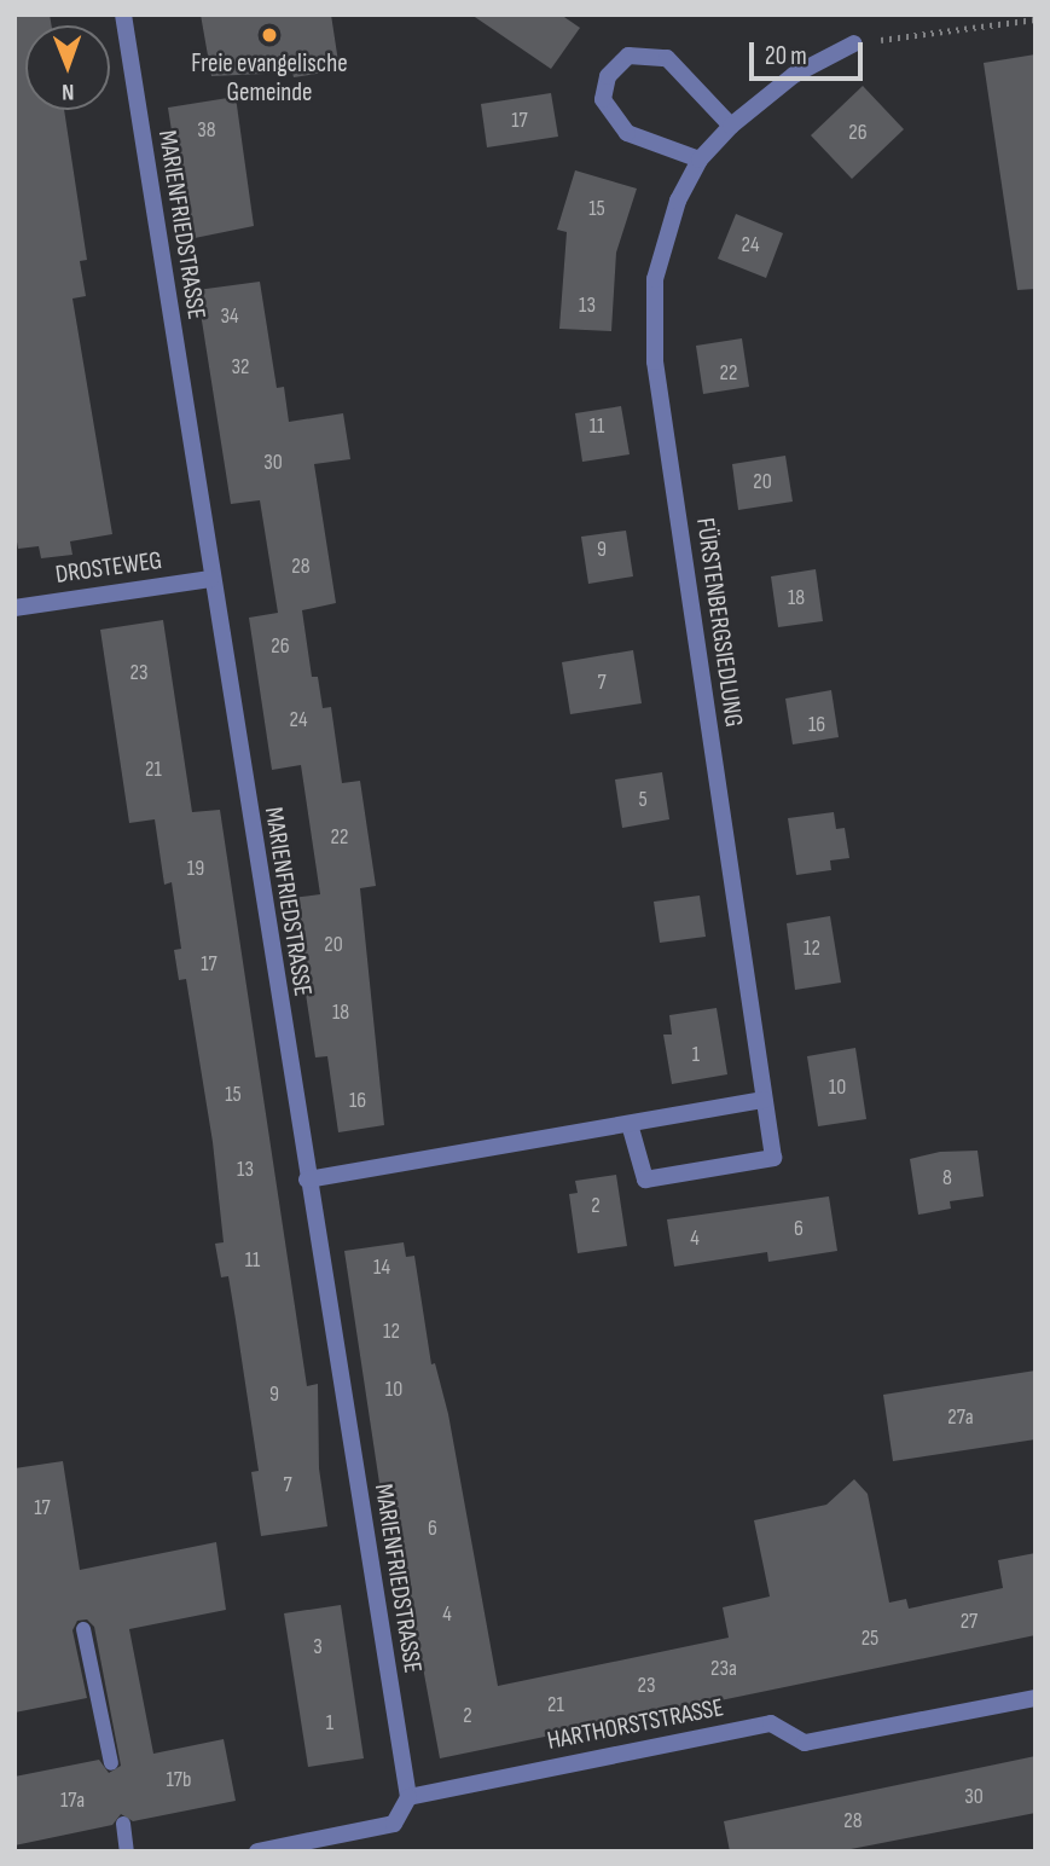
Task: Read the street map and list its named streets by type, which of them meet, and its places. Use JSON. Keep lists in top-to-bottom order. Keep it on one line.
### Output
{"streets":{"street":["MARIENFRIEDSTRASSE","DROSTEWEG","FÜRSTENBERGSIEDLUNG","HARTHORSTSTRASSE"]},"crossings":[["MARIENFRIEDSTRASSE","DROSTEWEG"],["MARIENFRIEDSTRASSE","HARTHORSTSTRASSE"]],"places":["Freie evangelische Gemeinde"],"house_numbers":["17","38","26","15","24","13","34","32","22","11","30","20","9","28","18","26","23","7","24","16","21","5","22","19","20","12","17","18","1","10","15","16","13","8","2","6","4","11","14","12","10","9","27a","7","17","6","4","27","25","3","23a","23","21","2","1","17b","30","17a","28"],"scale_bar":"20 m","north":"bottom"}
